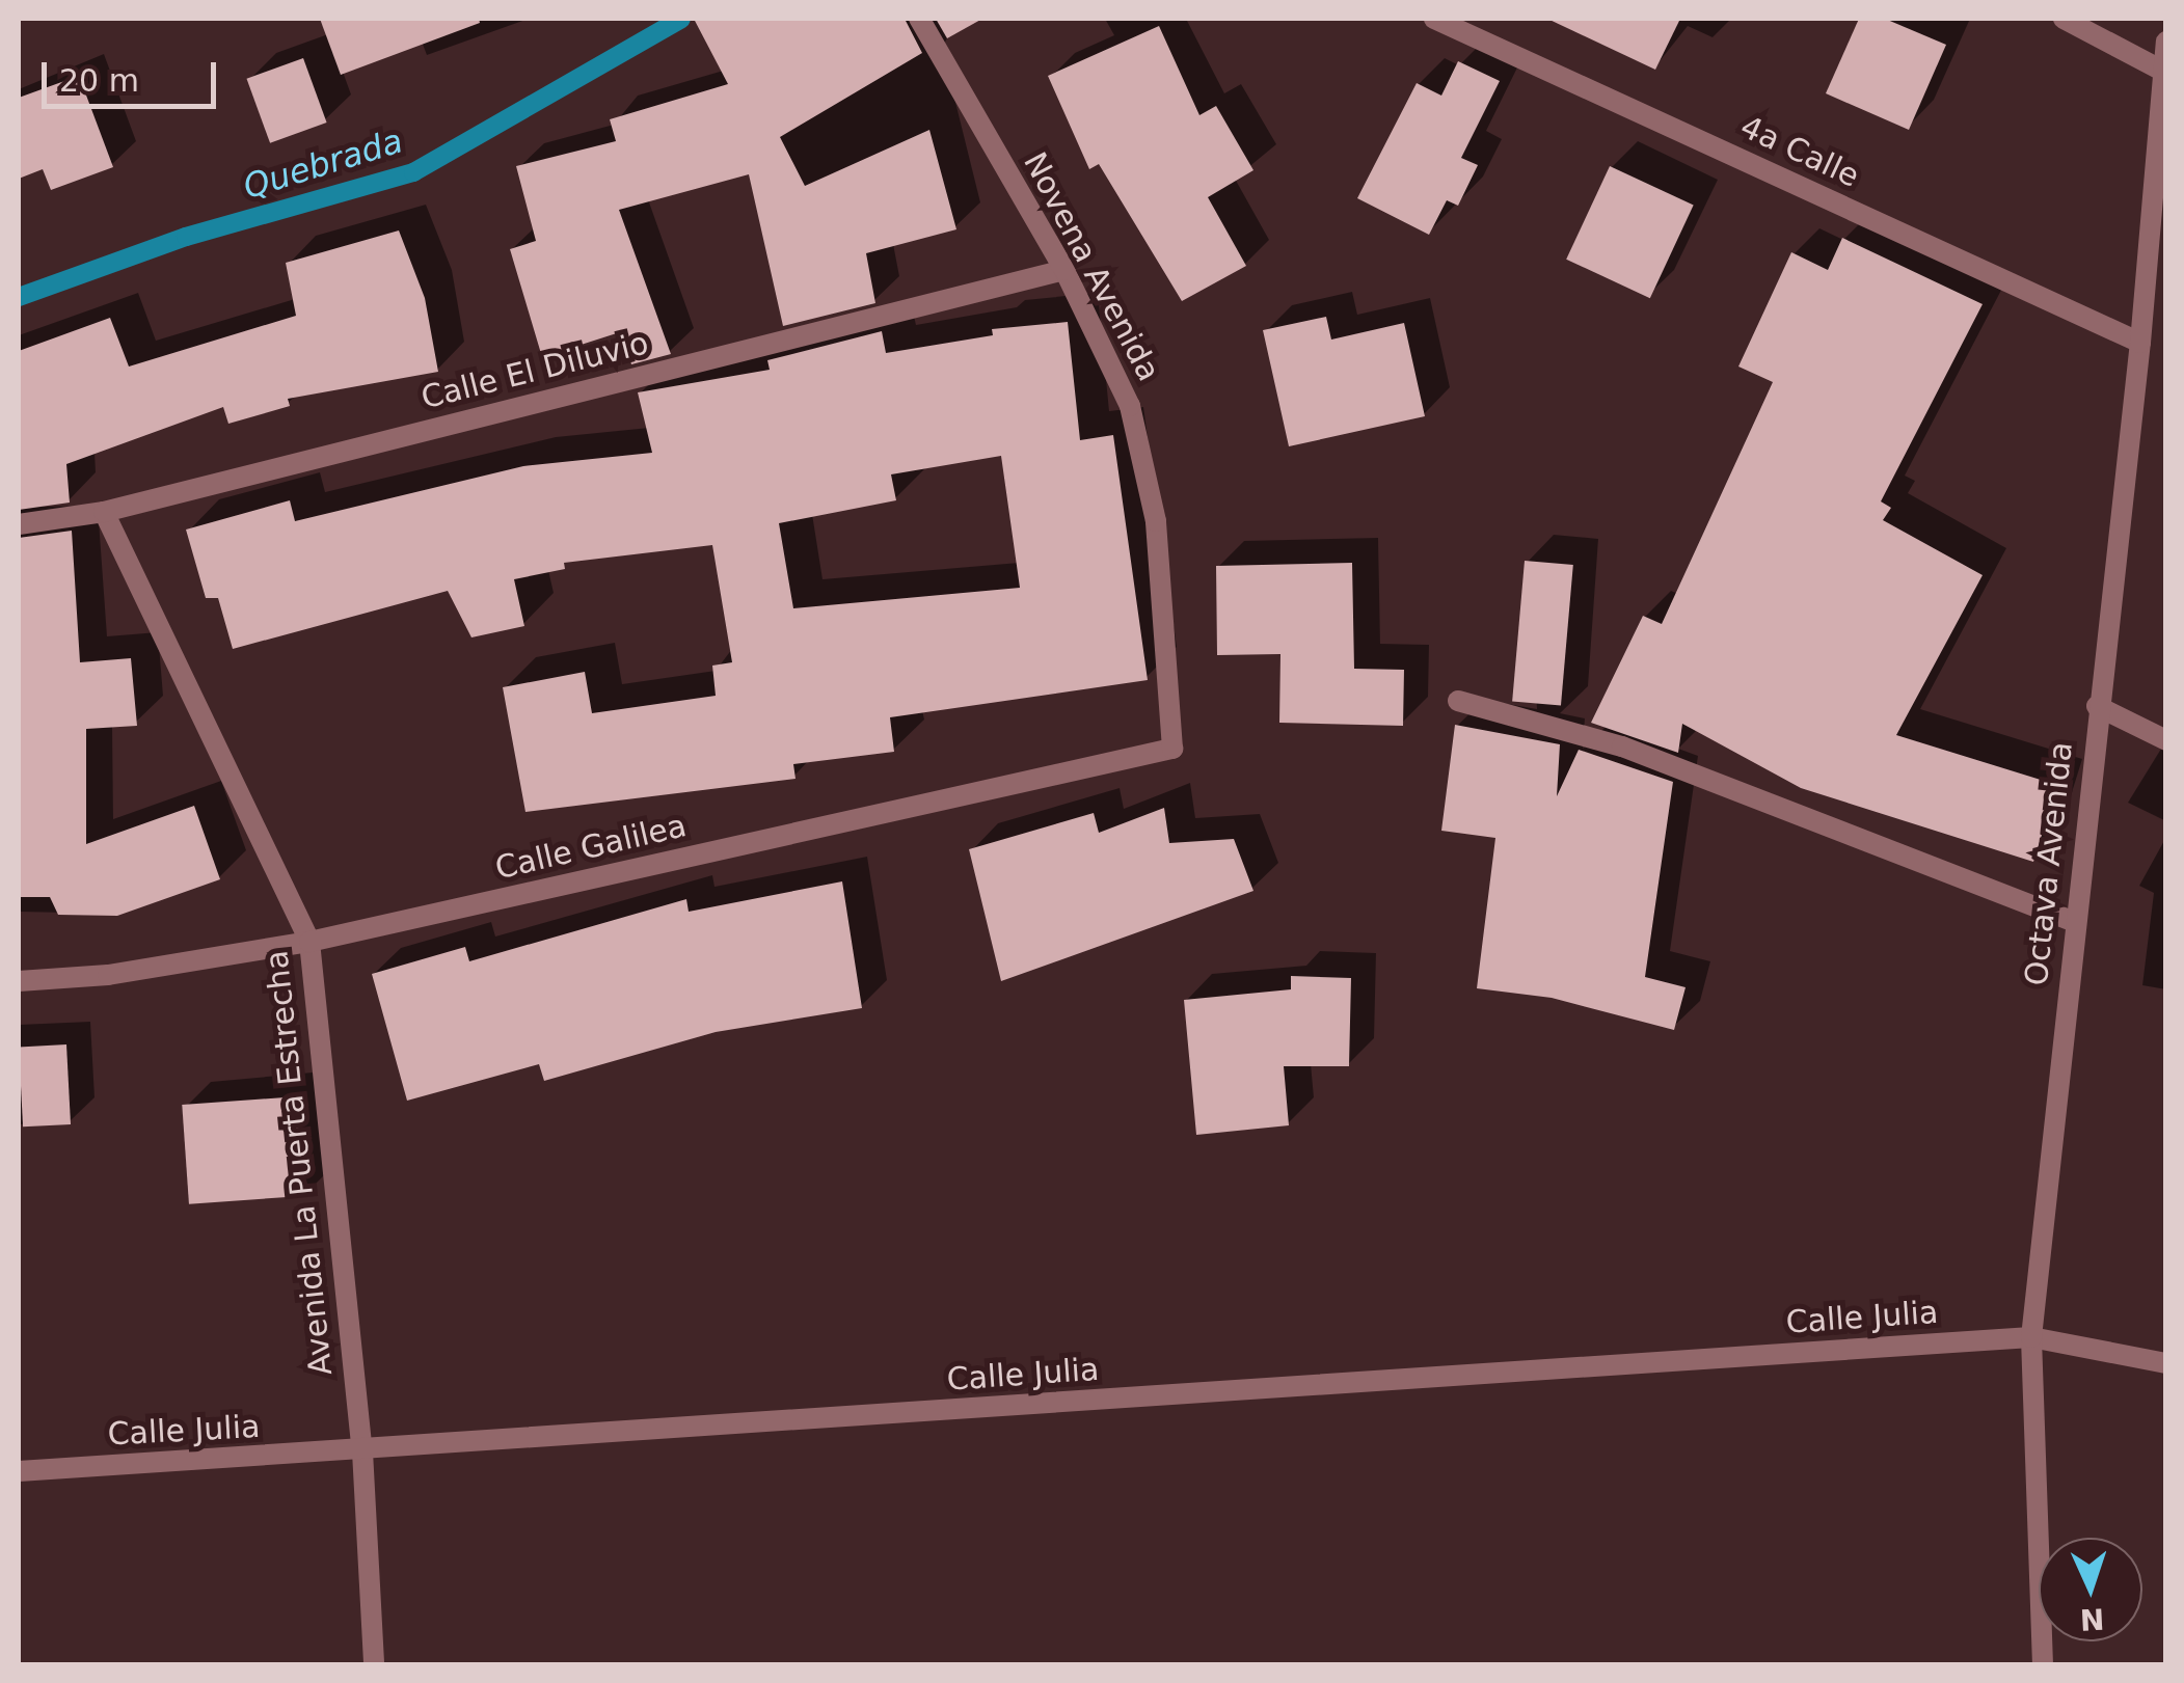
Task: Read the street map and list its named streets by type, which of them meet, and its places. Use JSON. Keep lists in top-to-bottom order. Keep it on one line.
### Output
{"streets":{"street":["4a Calle","Novena Avenida","Calle El Diluvio","Calle Galilea","Octava Avenida","Avenida La Puerta Estrecha","Calle Julia"]},"crossings":[["4a Calle","Octava Avenida"],["Novena Avenida","Calle El Diluvio"],["Novena Avenida","Calle Galilea"],["Calle El Diluvio","Avenida La Puerta Estrecha"],["Calle Galilea","Avenida La Puerta Estrecha"],["Octava Avenida","Calle Julia"],["Avenida La Puerta Estrecha","Calle Julia"]],"water":["Quebrada"],"scale_bar":"20 m","north":"bottom"}
